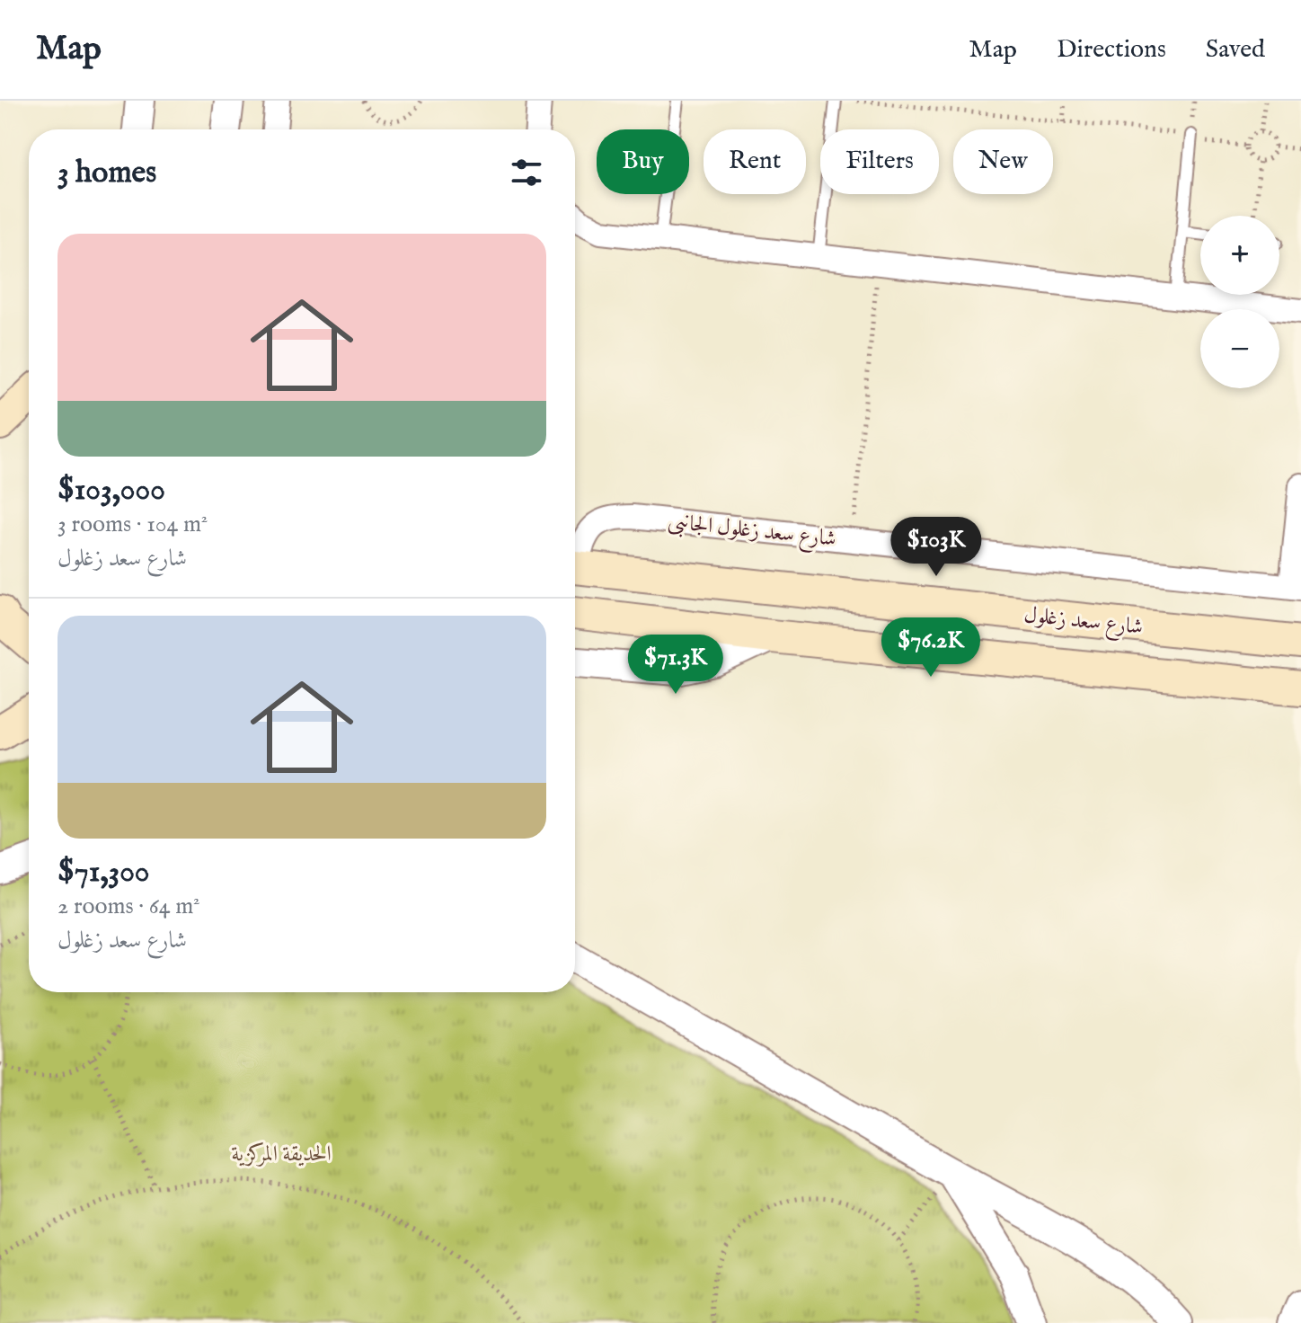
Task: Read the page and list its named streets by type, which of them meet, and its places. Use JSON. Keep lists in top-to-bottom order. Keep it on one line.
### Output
{"streets":{"main road":["شارع سعد زغلول"],"street":["شارع سعد زغلول الجانبى"]},"parks":["الحديقة المركزية"],"page":{"header":"Map","nav":["Map","Directions","Saved"],"chip":["Buy","Rent","Filters","New"],"heading":"3 homes","map_buttons":["+","−"],"list":[{"name":"$103,000","note":"3 rooms · 104 m² · شارع سعد زغلول"},{"name":"$71,300","note":"2 rooms · 64 m² · شارع سعد زغلول"}],"price":["$103K","$76.2K","$71.3K"]}}
